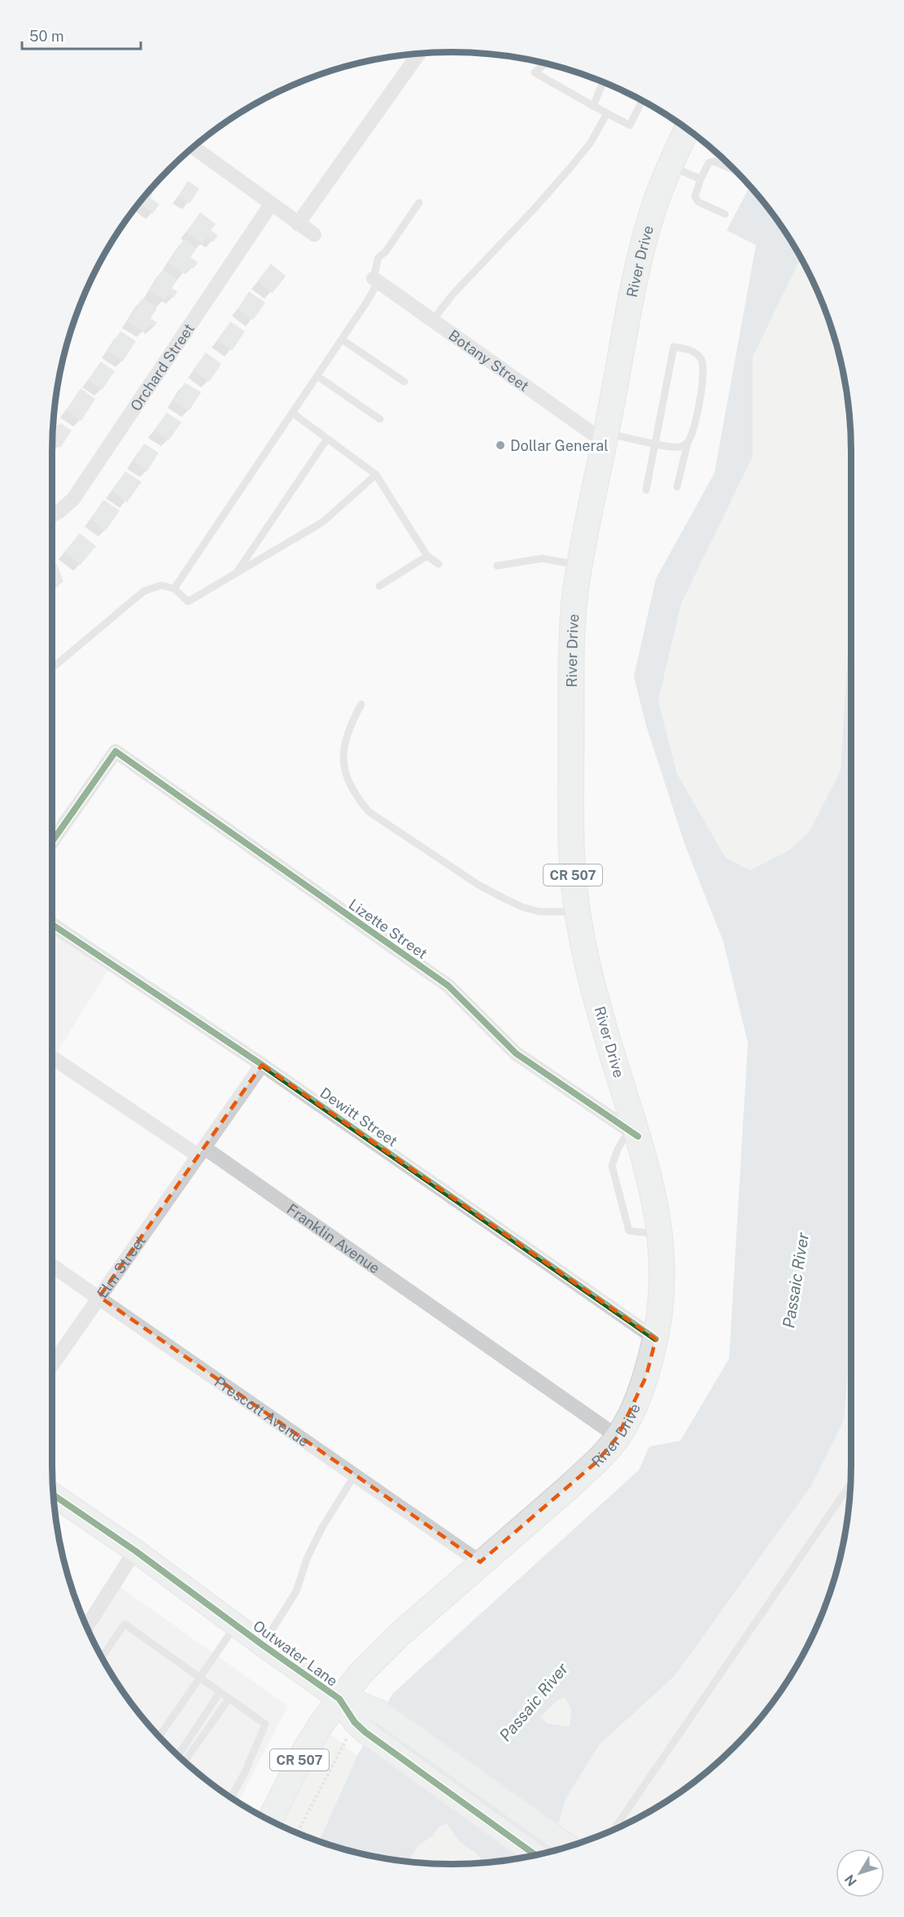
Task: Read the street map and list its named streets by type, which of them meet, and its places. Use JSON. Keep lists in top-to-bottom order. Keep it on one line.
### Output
{"streets":{"main road":["River Drive","CR 507"],"street":["Botany Street","Orchard Street","Lizette Street","Dewitt Street","Franklin Avenue","Elm Street","Prescott Avenue","Outwater Lane"]},"crossings":[["River Drive","Botany Street"],["River Drive","Lizette Street"],["River Drive","Dewitt Street"],["River Drive","Franklin Avenue"],["River Drive","Prescott Avenue"],["River Drive","Outwater Lane"],["Dewitt Street","Elm Street"],["Franklin Avenue","Elm Street"],["Elm Street","Prescott Avenue"]],"water":["Passaic River"],"places":["Dollar General"],"scale_bar":"50 m","north":"bottom left"}
